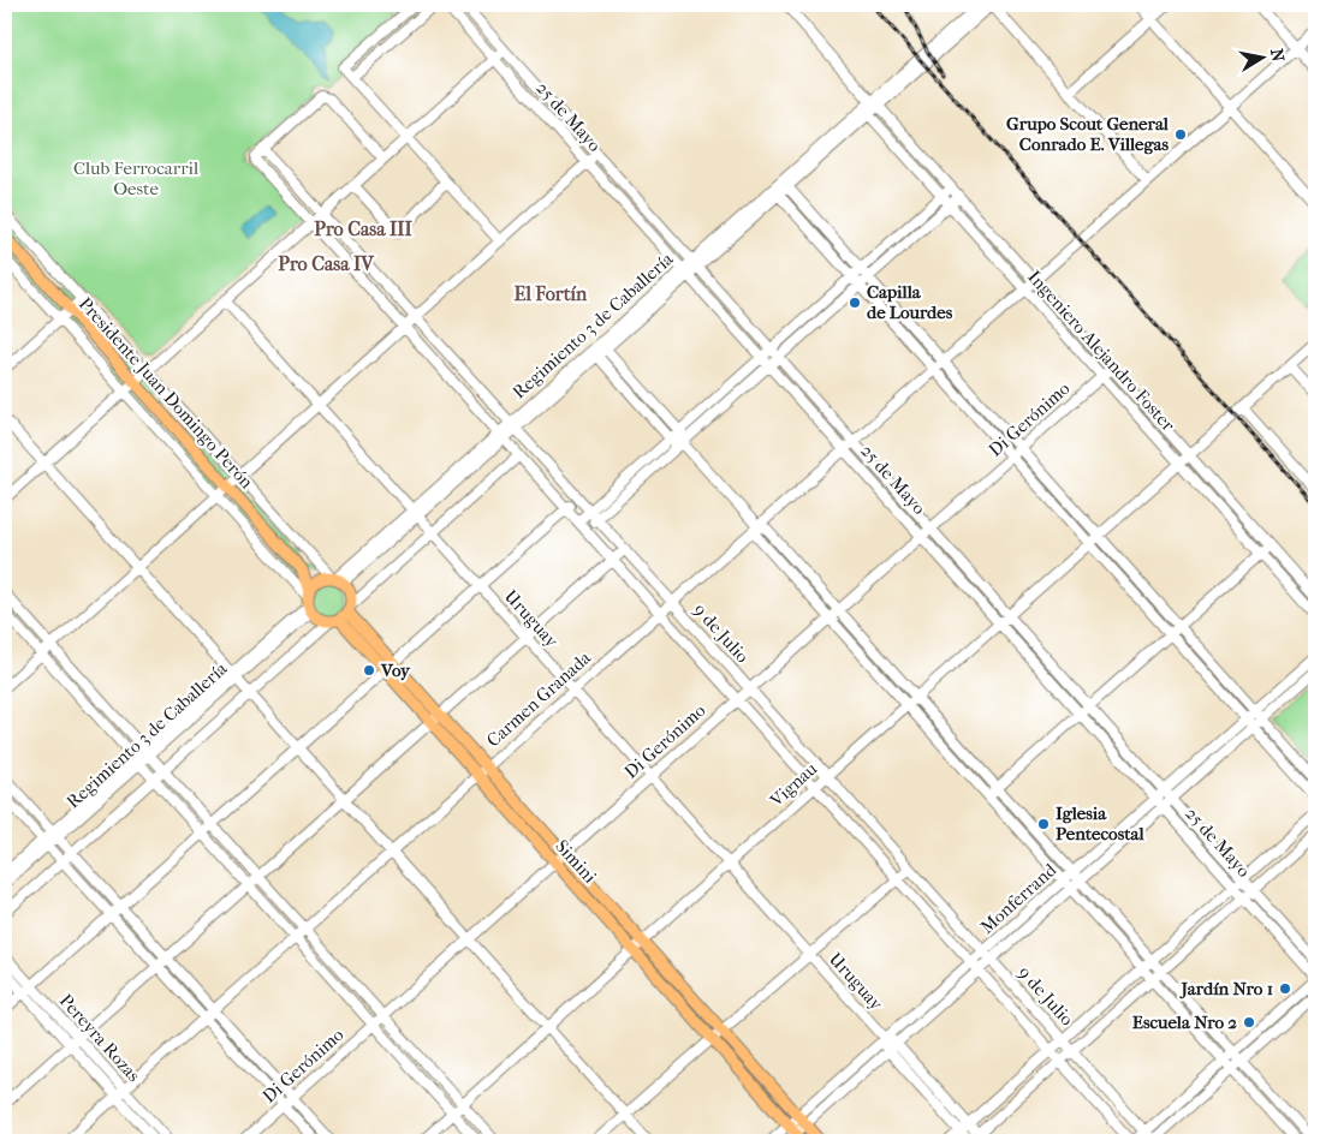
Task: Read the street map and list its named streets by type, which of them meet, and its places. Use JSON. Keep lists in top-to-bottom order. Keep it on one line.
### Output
{"streets":{"main road":["Presidente Juan Domingo Perón","Simini"],"street":["25 de Mayo","Regimiento 3 de Caballería","Ingeniero Alejandro Foster","Di Gerónimo","Uruguay","9 de Julio","Carmen Granada","Vignau","Monferrand","Pereyra Rozas"]},"crossings":[["25 de Mayo","Regimiento 3 de Caballería"],["25 de Mayo","Di Gerónimo"],["25 de Mayo","Carmen Granada"],["25 de Mayo","Vignau"],["25 de Mayo","Monferrand"],["Regimiento 3 de Caballería","Ingeniero Alejandro Foster"],["Regimiento 3 de Caballería","Presidente Juan Domingo Perón"],["Regimiento 3 de Caballería","Uruguay"],["Regimiento 3 de Caballería","9 de Julio"],["Regimiento 3 de Caballería","Simini"],["Ingeniero Alejandro Foster","Di Gerónimo"],["Ingeniero Alejandro Foster","Carmen Granada"],["Ingeniero Alejandro Foster","Vignau"],["Presidente Juan Domingo Perón","Simini"],["Di Gerónimo","Uruguay"],["Di Gerónimo","9 de Julio"],["Di Gerónimo","Simini"],["Uruguay","Carmen Granada"],["Uruguay","Vignau"],["Uruguay","Monferrand"],["9 de Julio","Carmen Granada"],["9 de Julio","Vignau"],["9 de Julio","Monferrand"],["Carmen Granada","Simini"],["Carmen Granada","Pereyra Rozas"],["Vignau","Simini"],["Simini","Monferrand"]],"districts":["Pro Casa III","Pro Casa IV","El Fortín"],"parks":["Club Ferrocarril Oeste"],"places":["Grupo Scout General Conrado E. Villegas","Capilla de Lourdes","Voy","Iglesia Pentecostal","Jardín Nro 1","Escuela Nro 2"],"north":"right"}
